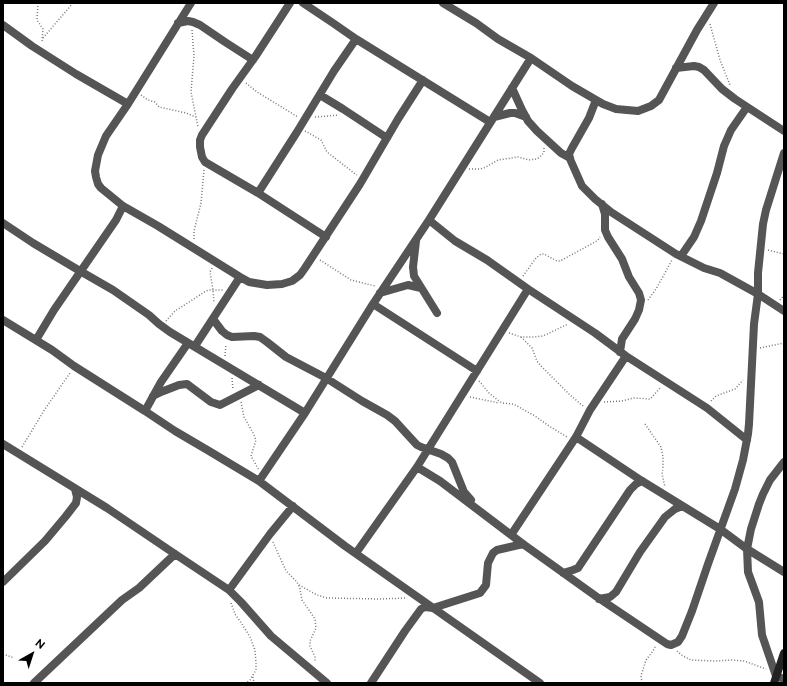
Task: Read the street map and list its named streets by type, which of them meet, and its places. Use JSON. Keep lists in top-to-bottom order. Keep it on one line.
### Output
{"north":"top right"}
